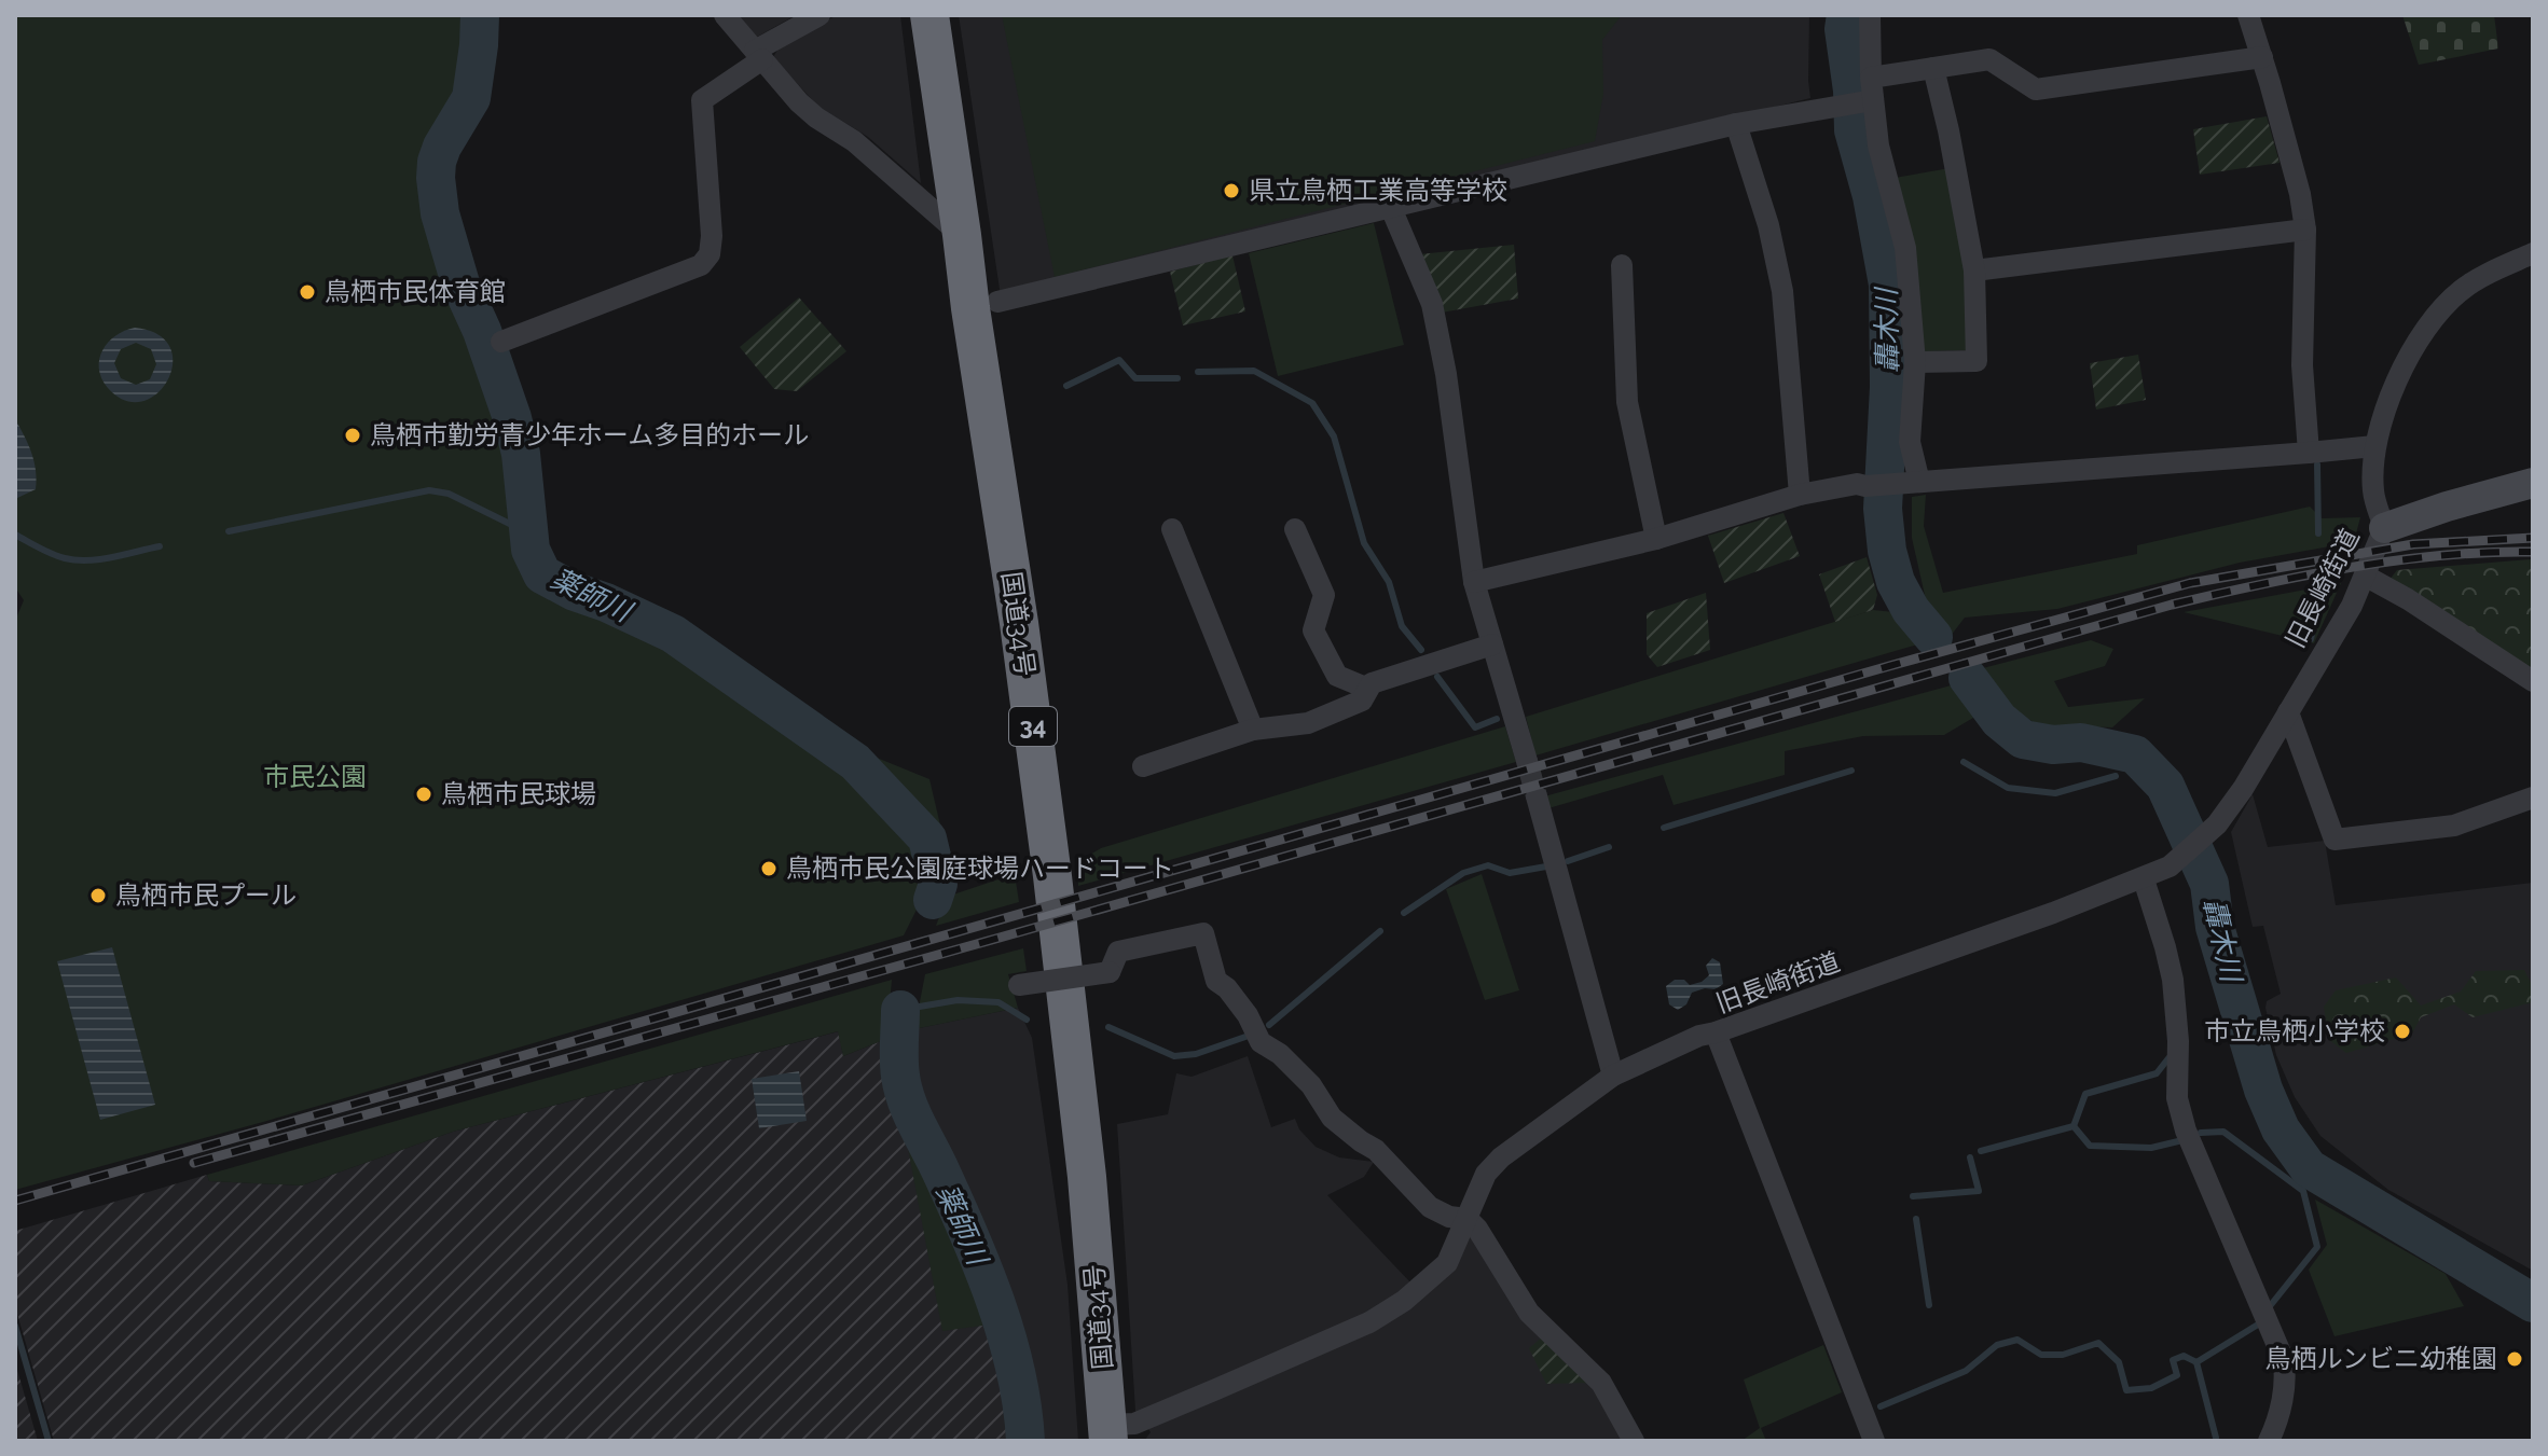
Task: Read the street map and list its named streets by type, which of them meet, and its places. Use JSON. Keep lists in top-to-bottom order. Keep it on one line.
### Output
{"streets":{"highway":["国道34号","34"],"street":["旧長崎街道"]},"water":["轟木川","薬師川"],"parks":["市民公園"],"places":["県立鳥栖工業高等学校","鳥栖市民体育館","鳥栖市勤労青少年ホーム多目的ホール","鳥栖市民球場","鳥栖市民公園庭球場ハードコート","鳥栖市民プール","市立鳥栖小学校","鳥栖ルンビニ幼稚園"]}
